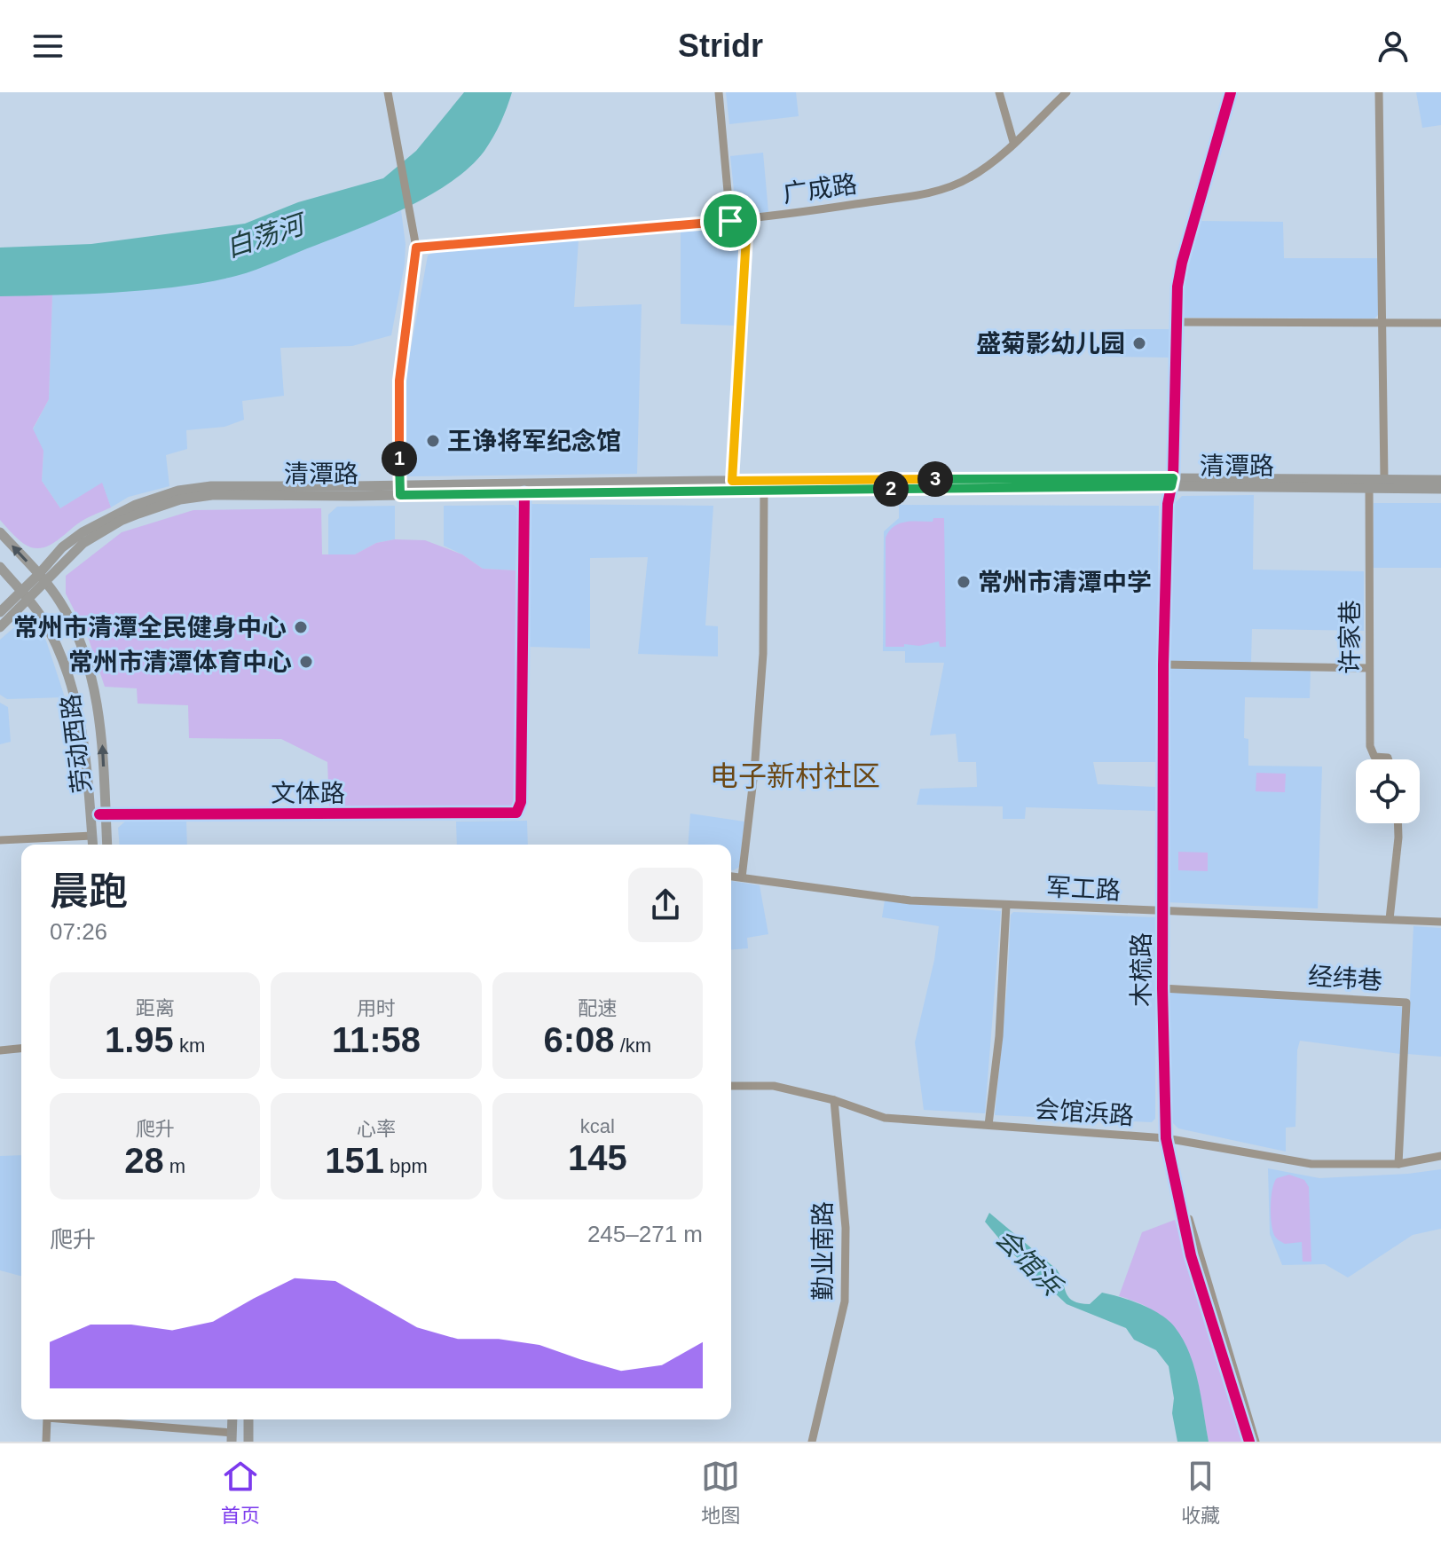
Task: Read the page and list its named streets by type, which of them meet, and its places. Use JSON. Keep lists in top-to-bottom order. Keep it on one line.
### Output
{"streets":{"main road":["清潭路","劳动西路"],"street":["广成路","许家巷","文体路","军工路","木梳路","经纬巷","会馆浜路","勤业南路"]},"crossings":[["清潭路","许家巷"],["清潭路","劳动西路"],["清潭路","文体路"],["清潭路","木梳路"],["劳动西路","文体路"],["军工路","木梳路"],["木梳路","经纬巷"],["木梳路","会馆浜路"],["经纬巷","会馆浜路"],["会馆浜路","勤业南路"]],"districts":["电子新村社区"],"water":["白荡河","会馆浜"],"places":["盛菊影幼儿园","王诤将军纪念馆","常州市清潭中学","常州市清潭全民健身中心","常州市清潭体育中心"],"page":{"header":"Stridr","pins":["1","3","2"],"heading":["晨跑","07:26"],"stats":[["距离","1.95 km"],["用时","11:58"],["配速","6:08 /km"],["爬升","28 m"],["心率","151 bpm"],["kcal","145"]],"chart":["爬升","245–271 m"],"tabs":["首页","地图","收藏"]}}
